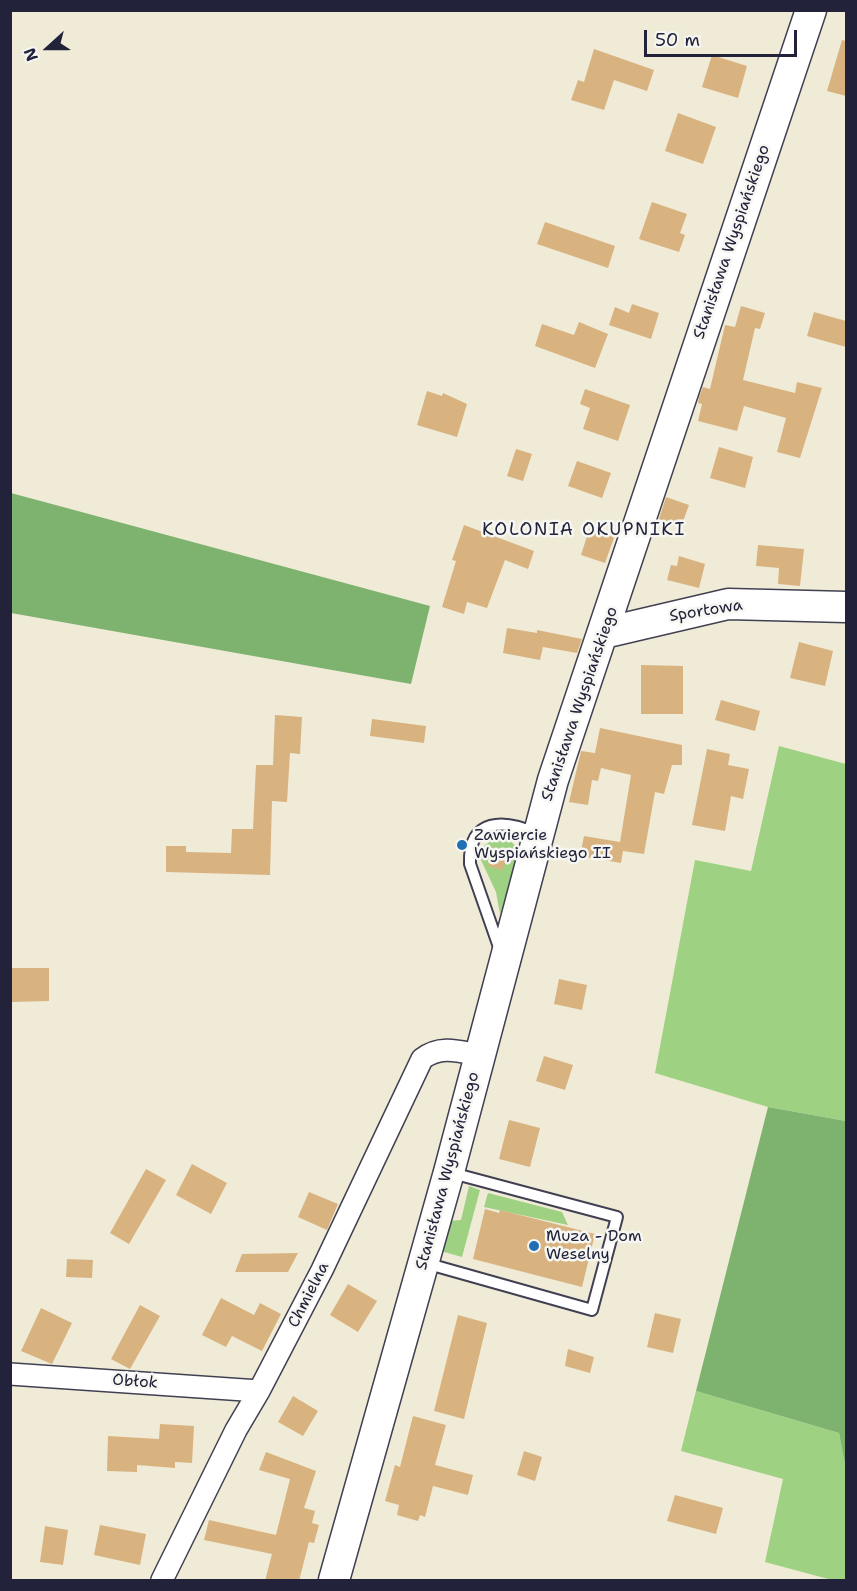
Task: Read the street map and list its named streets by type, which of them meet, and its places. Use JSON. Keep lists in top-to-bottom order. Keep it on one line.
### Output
{"streets":{"street":["Stanisława Wyspiańskiego","Sportowa","Chmielna","Obłok"]},"crossings":[["Stanisława Wyspiańskiego","Sportowa"],["Stanisława Wyspiańskiego","Chmielna"],["Chmielna","Obłok"]],"districts":["KOLONIA OKUPNIKI"],"places":["Zawiercie Wyspiańskiego II","Muza - Dom Weselny"],"scale_bar":"50 m","north":"left"}
